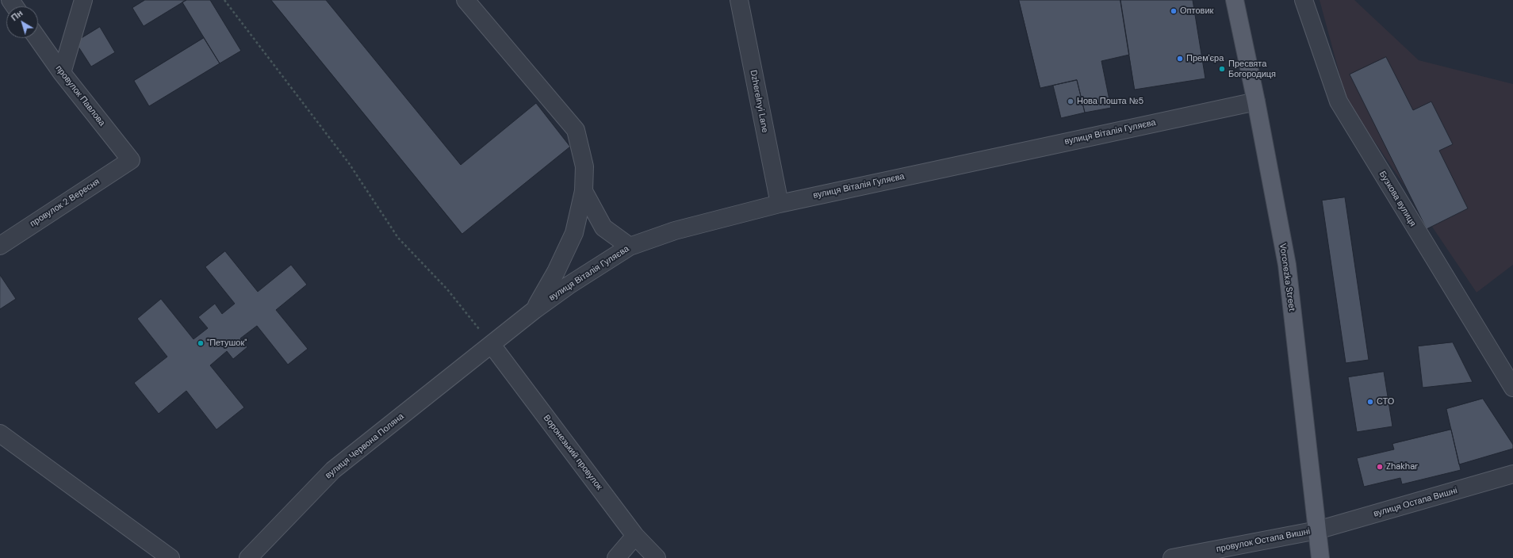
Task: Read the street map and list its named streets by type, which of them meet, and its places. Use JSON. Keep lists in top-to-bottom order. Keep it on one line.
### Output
{"streets":{"main road":["Voronezka Street"],"street":["провулок Павлова","Dzherelnyi Lane","вулиця Віталія Гуляєва","Бузкова вулиця","провулок 2 Вересня","вулиця Червона Поляна","Воронезький провулок","вулиця Остапа Вишні","провулок Остапа Вишні"]},"crossings":[["провулок Павлова","провулок 2 Вересня"],["Dzherelnyi Lane","вулиця Віталія Гуляєва"],["вулиця Віталія Гуляєва","Voronezka Street"],["вулиця Віталія Гуляєва","вулиця Червона Поляна"],["вулиця Віталія Гуляєва","Воронезький провулок"],["Voronezka Street","вулиця Остапа Вишні"],["Voronezka Street","провулок Остапа Вишні"],["вулиця Червона Поляна","Воронезький провулок"],["вулиця Остапа Вишні","провулок Остапа Вишні"]],"places":["Оптовик","Прем'єра","Пресвята Богородиця","Нова Пошта №5","\"Петушок\"","СТО","Zhakhar"],"north":"top left"}
